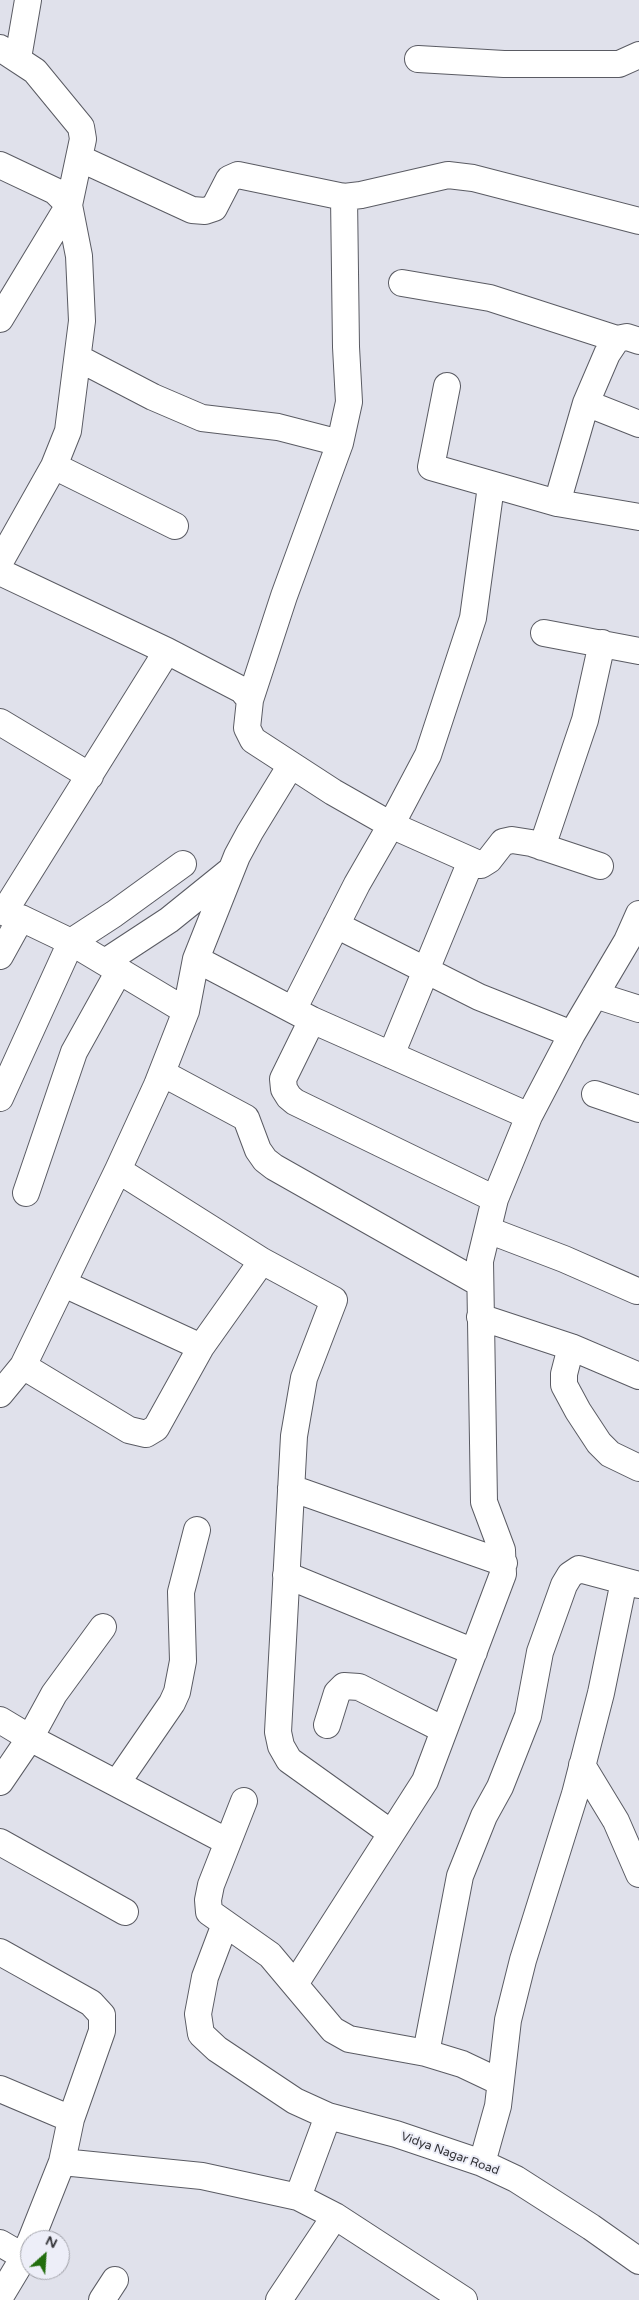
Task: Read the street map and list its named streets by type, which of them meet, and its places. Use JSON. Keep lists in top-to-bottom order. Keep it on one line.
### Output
{"streets":{"street":["Vidya Nagar Road"]},"north":"top right"}
